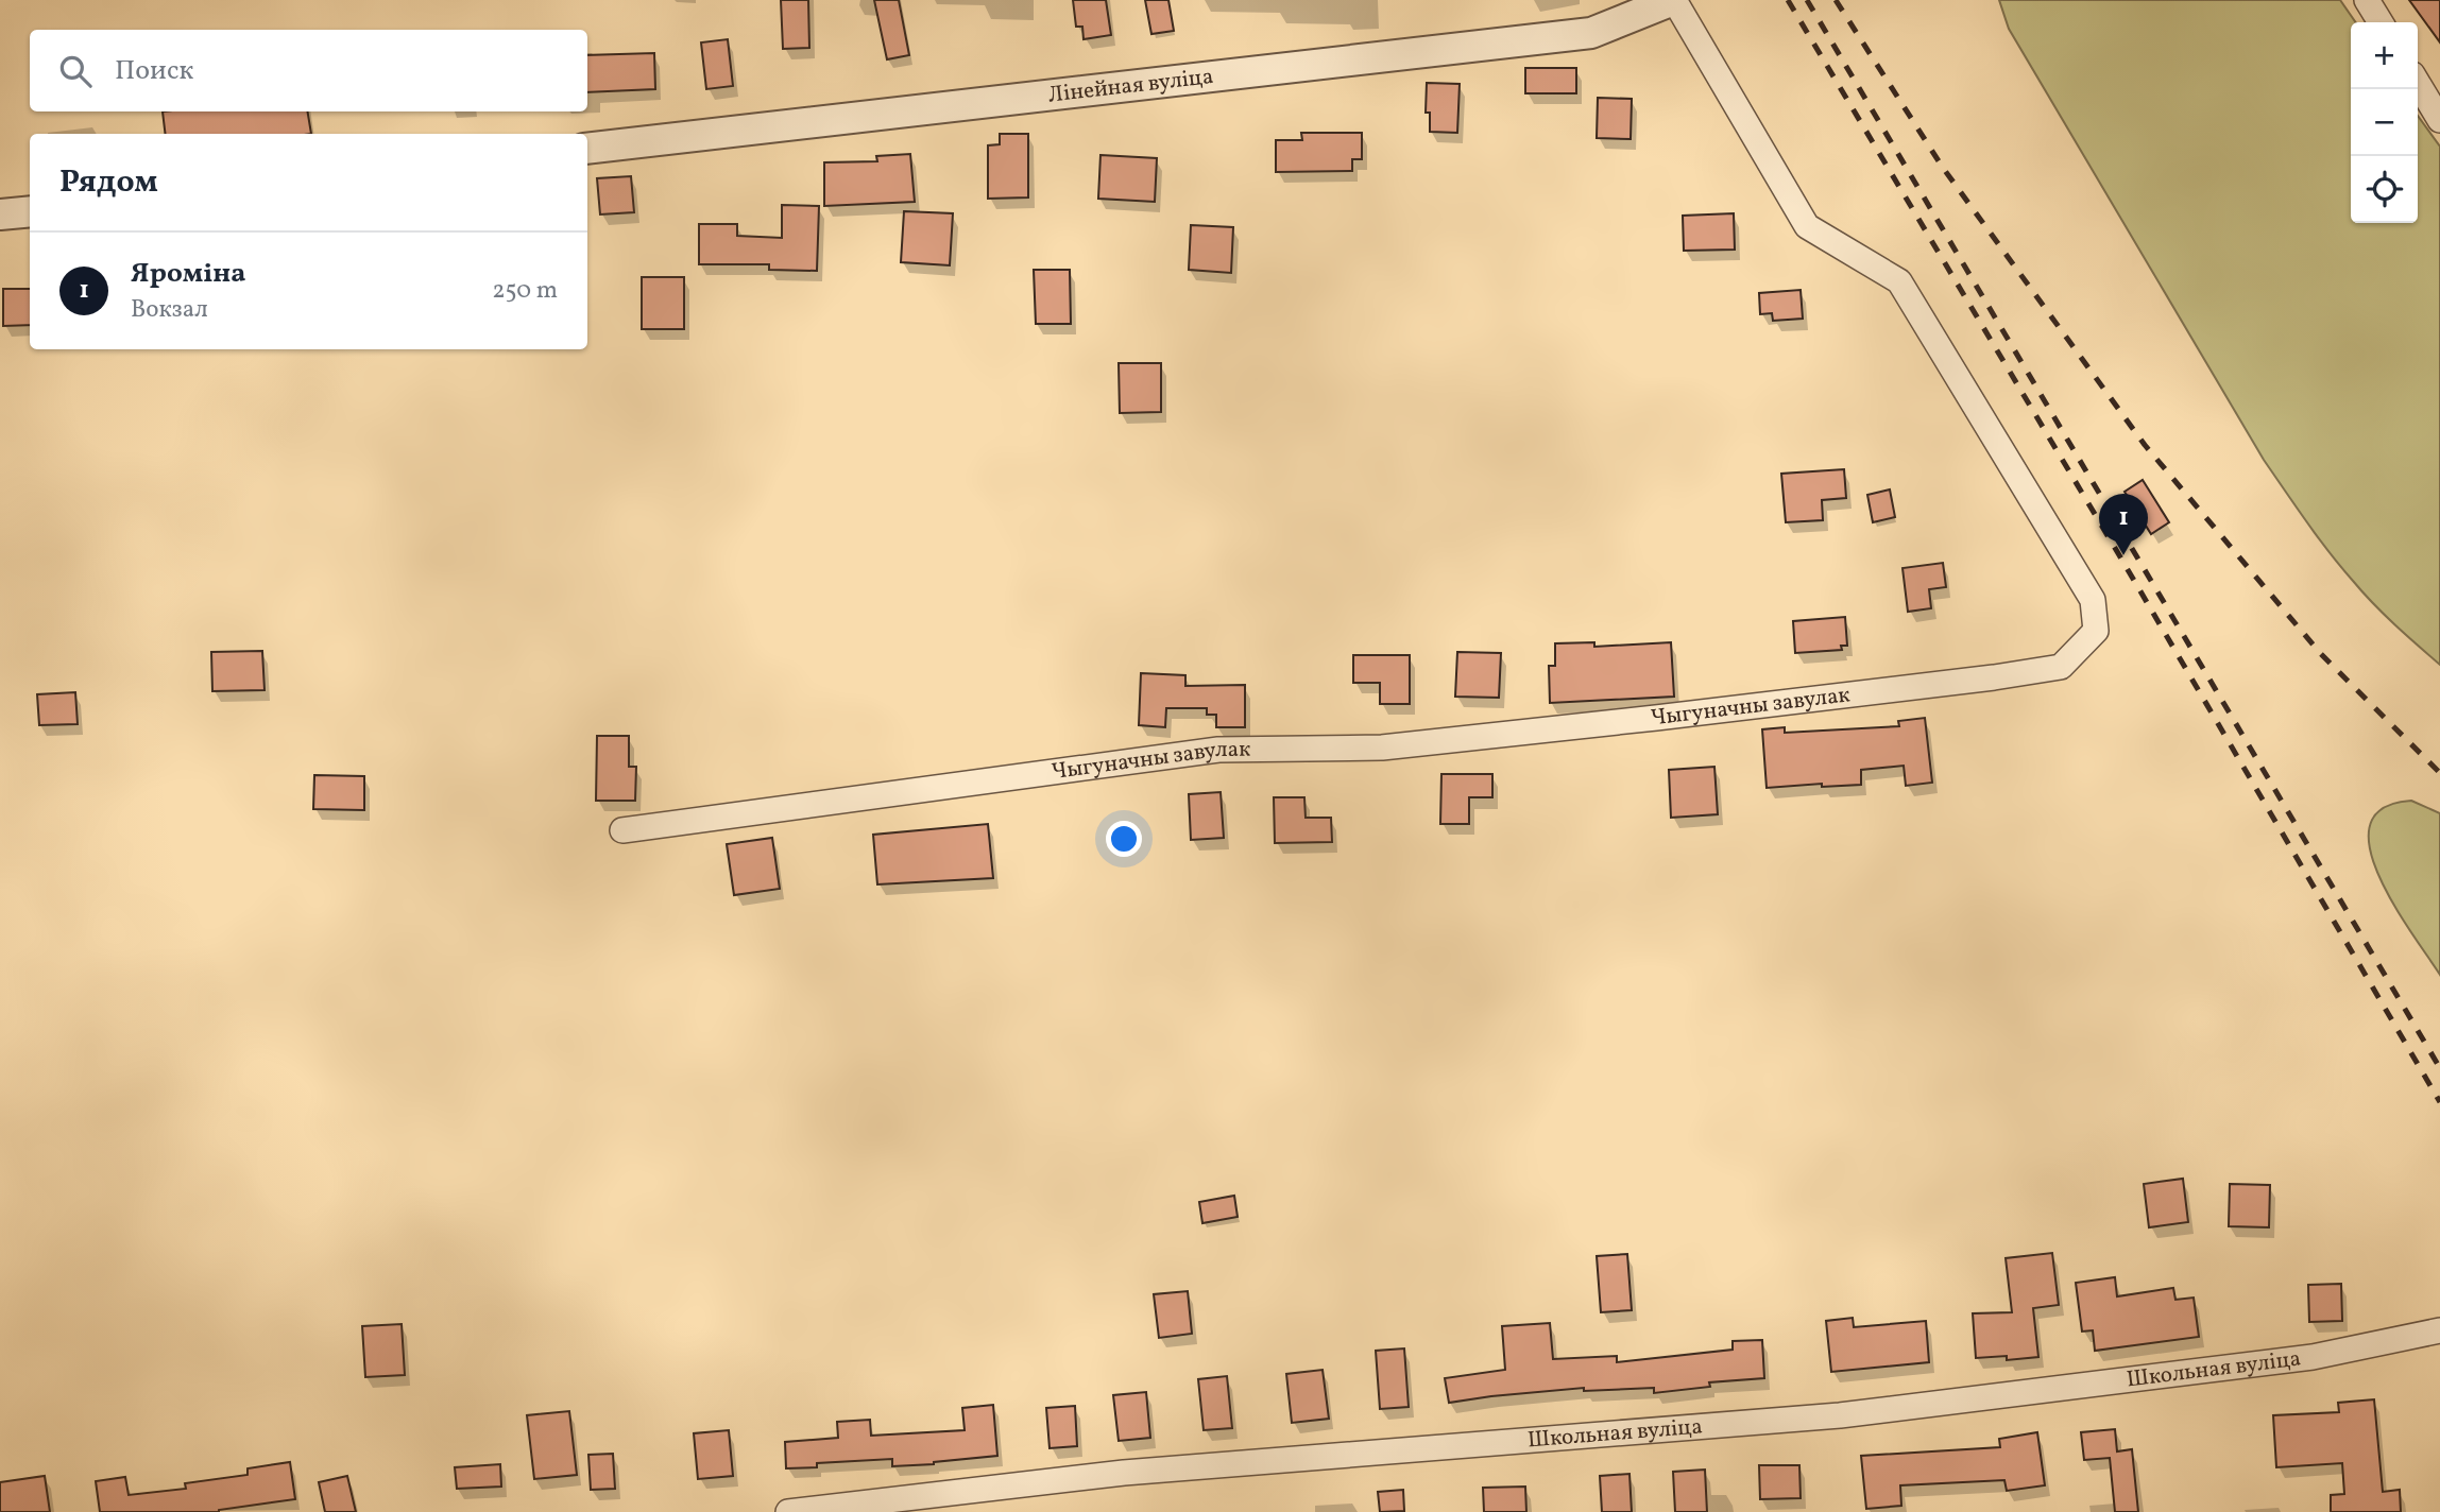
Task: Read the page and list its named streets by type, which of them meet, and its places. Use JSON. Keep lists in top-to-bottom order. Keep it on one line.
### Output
{"streets":{"street":["Лінейная вуліца","Чыгуначны завулак","Школьная вуліца"]},"crossings":[["Лінейная вуліца","Чыгуначны завулак"]],"page":{"map_buttons":["+","−"],"search":"Поиск","heading":"Рядом","list":[{"mark":"1","name":"Яроміна","note":"Вокзал","value":"250 m"}],"pins":"1"}}
